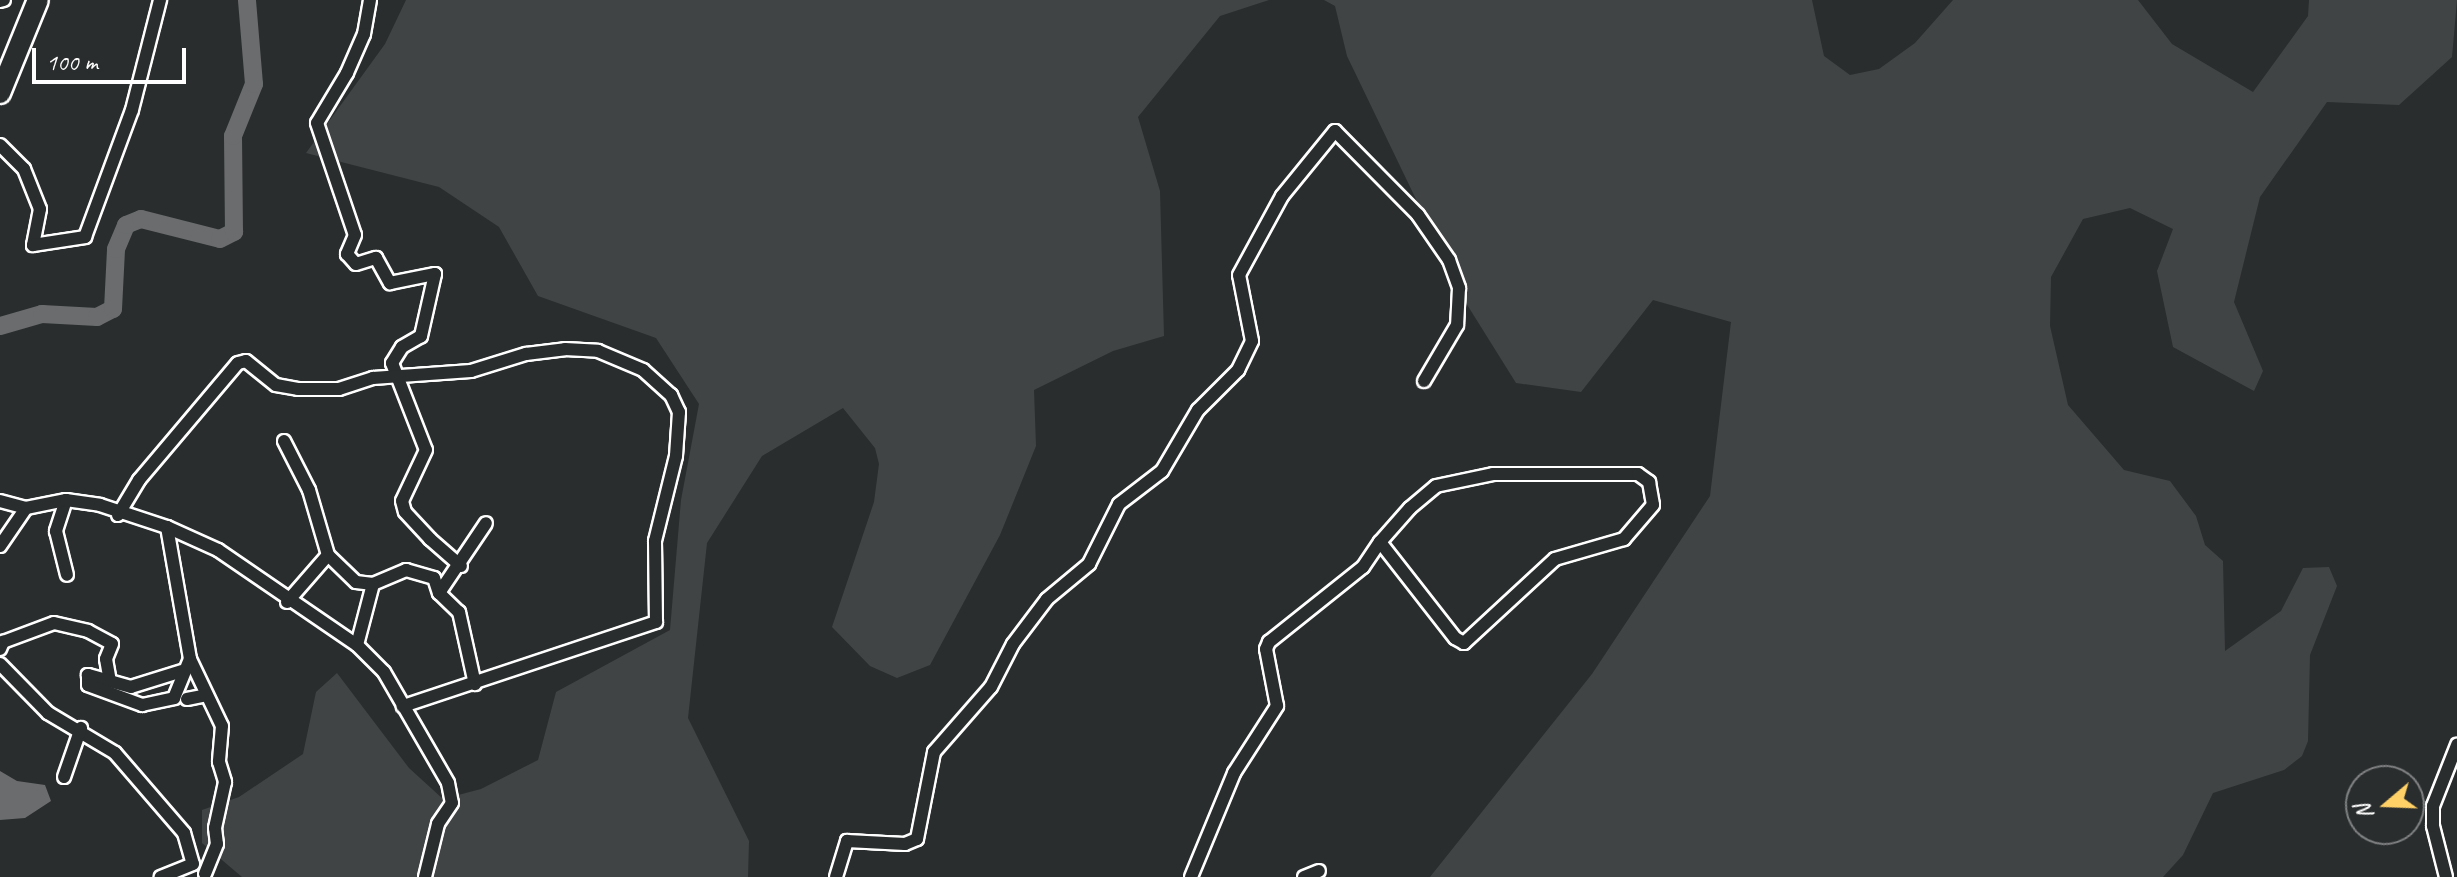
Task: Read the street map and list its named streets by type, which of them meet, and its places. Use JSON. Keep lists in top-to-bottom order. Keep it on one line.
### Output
{"scale_bar":"100 m","north":"left"}
